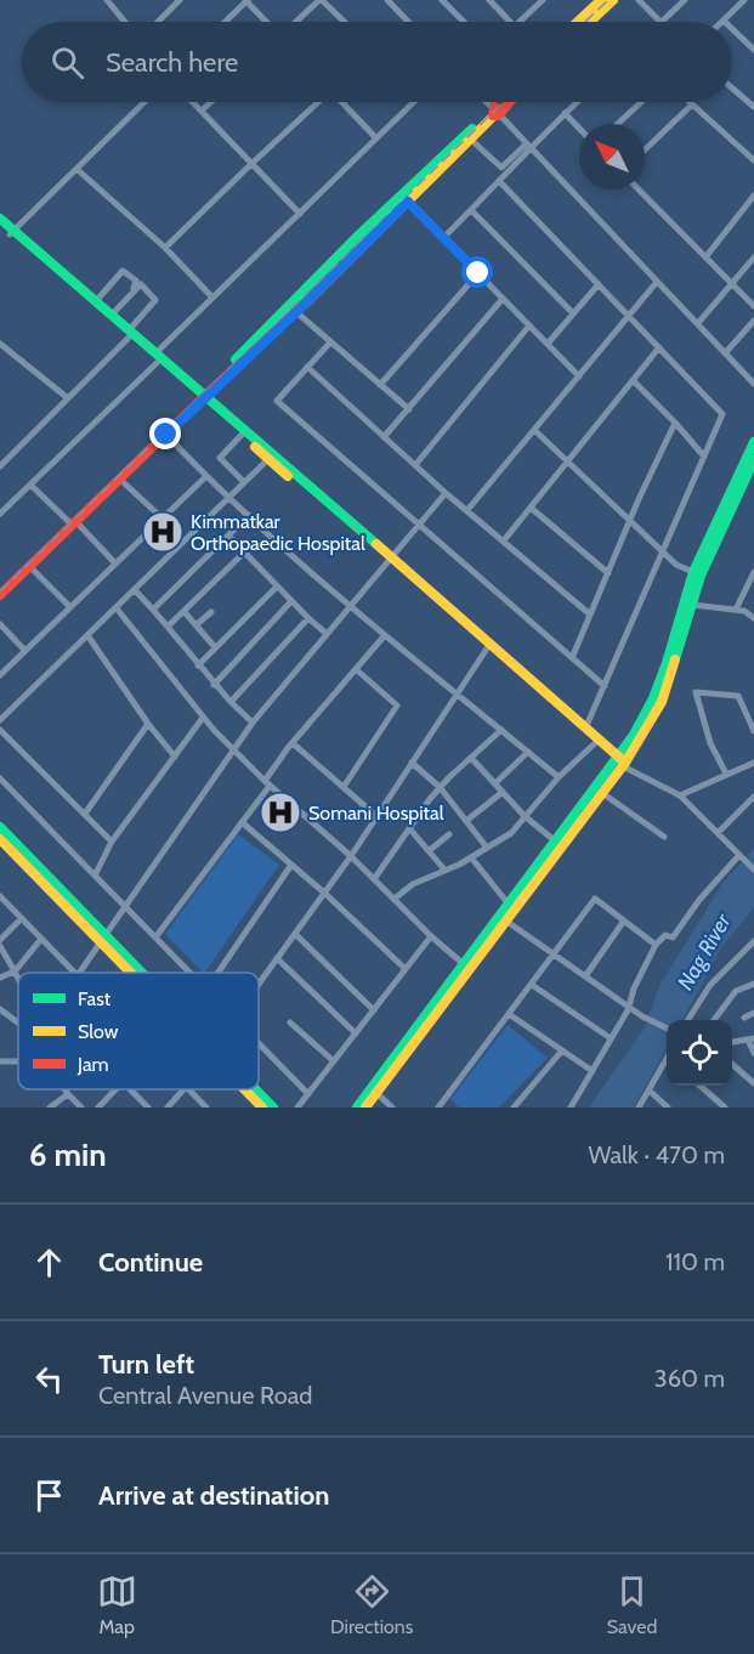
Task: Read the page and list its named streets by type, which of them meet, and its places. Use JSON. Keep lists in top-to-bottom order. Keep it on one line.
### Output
{"water":["Nag River"],"places":{"hospital":["Kimmatkar Orthopaedic Hospital","Somani Hospital"]},"legend":["Fast","Slow","Jam"],"north":"top left","page":{"search":"Search here","heading":["6 min","Walk · 470 m"],"list":[["Continue","110 m"],["Turn left","Central Avenue Road","360 m"],"Arrive at destination"],"nav":["Map","Directions","Saved"]}}
